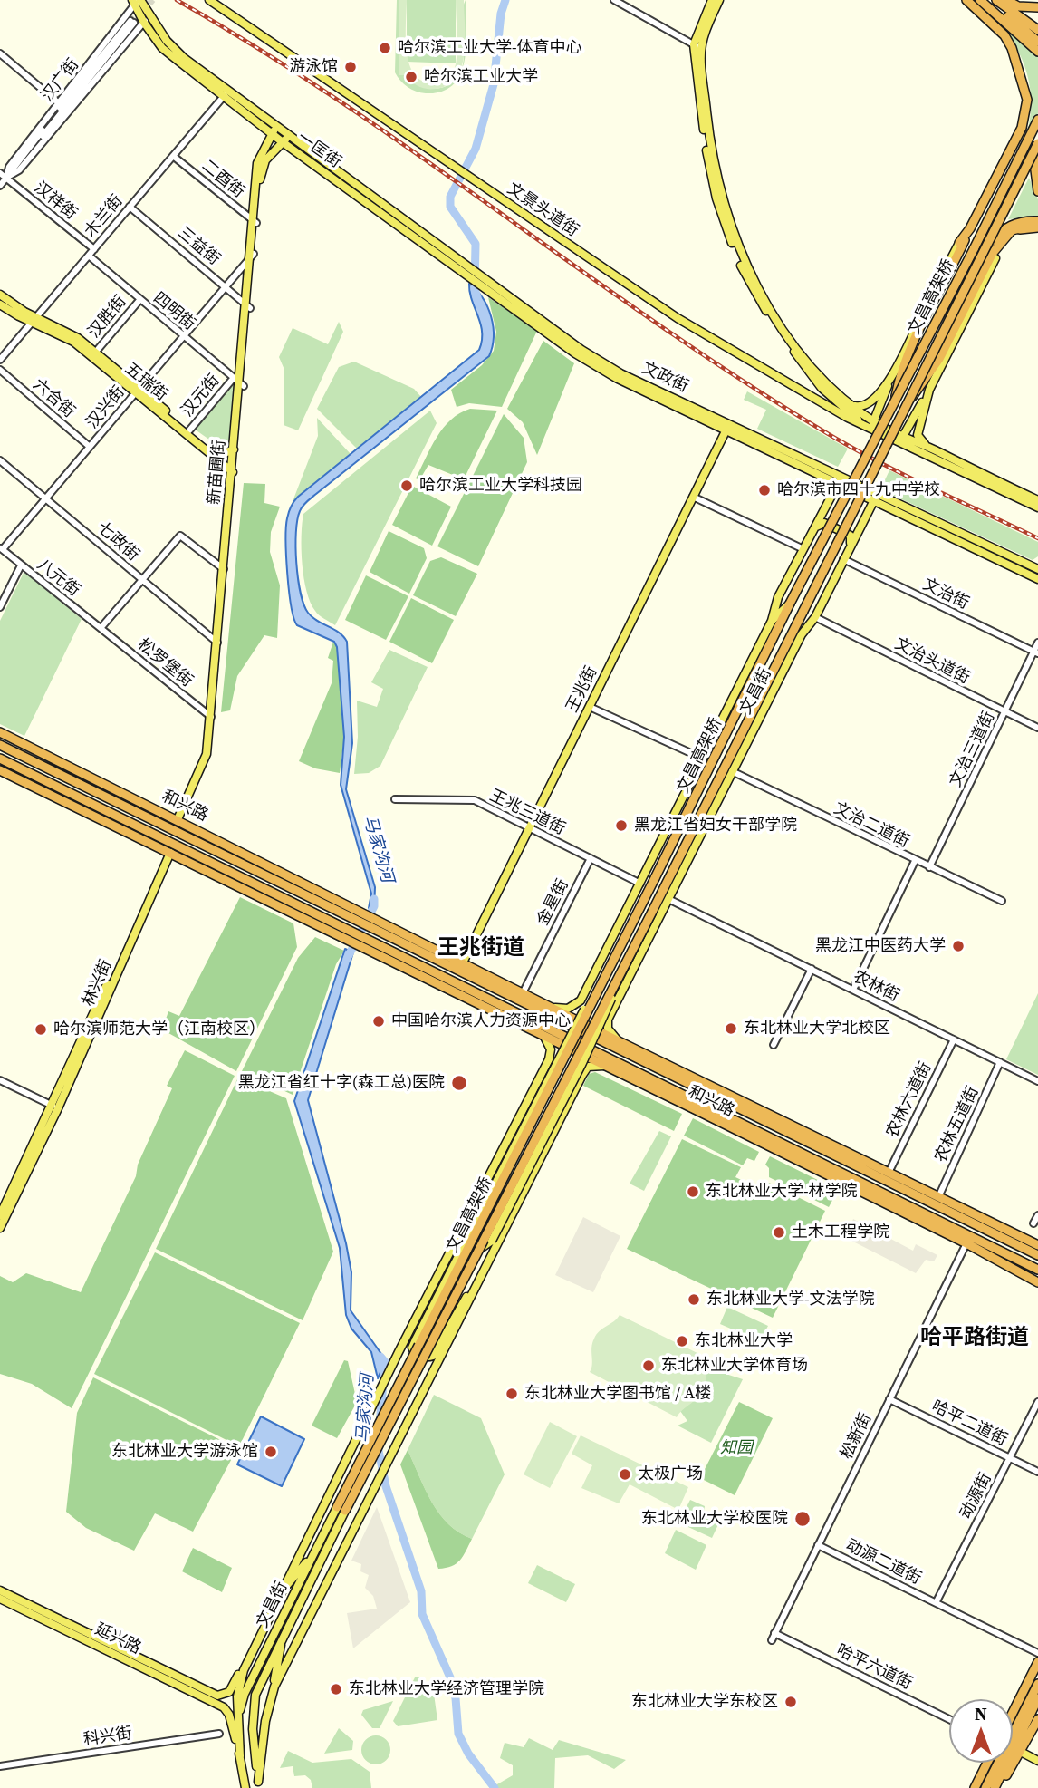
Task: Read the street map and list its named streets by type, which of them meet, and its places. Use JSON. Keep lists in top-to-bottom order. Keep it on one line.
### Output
{"streets":{"highway":["文昌高架桥","和兴路"],"main road":["一匡街","文景头道街","文政街","五瑞街","新苗圃街","王兆街","文昌街","林兴街","延兴路"],"street":["汉广街","二酉街","汉祥街","木兰街","三益街","四明街","汉胜街","汉元街","六合街","汉兴街","七政街","八元街","文治街","文治头道街","松罗堡街","文治三道街","王兆三道街","文治二道街","金星街","农林街","农林六道街","农林五道街","哈平二道街","松新街","动源街","动源二道街","哈平六道街","科兴街"]},"crossings":[["汉广街","一匡街"],["汉广街","汉祥街"],["一匡街","木兰街"],["一匡街","文政街"],["一匡街","新苗圃街"],["二酉街","木兰街"],["二酉街","新苗圃街"],["汉祥街","木兰街"],["木兰街","三益街"],["木兰街","四明街"],["木兰街","五瑞街"],["三益街","汉兴街"],["三益街","新苗圃街"],["文昌高架桥","文昌街"],["四明街","汉胜街"],["四明街","汉元街"],["四明街","汉兴街"],["四明街","新苗圃街"],["汉胜街","五瑞街"],["文政街","王兆街"],["五瑞街","汉元街"],["五瑞街","汉兴街"],["五瑞街","新苗圃街"],["汉元街","新苗圃街"],["六合街","汉兴街"],["汉兴街","新苗圃街"],["汉兴街","七政街"],["汉兴街","八元街"],["新苗圃街","七政街"],["新苗圃街","松罗堡街"],["新苗圃街","和兴路"],["八元街","松罗堡街"],["文治街","文昌街"],["文治街","文治三道街"],["文治头道街","文昌街"],["文治头道街","文治三道街"],["王兆街","和兴路"],["王兆街","王兆三道街"],["文昌街","和兴路"],["文昌街","文治二道街"],["文昌街","农林街"],["文治三道街","文治二道街"],["和兴路","金星街"],["和兴路","农林六道街"],["和兴路","农林五道街"],["和兴路","松新街"],["王兆三道街","金星街"],["农林街","农林六道街"],["农林街","农林五道街"],["哈平二道街","松新街"],["哈平二道街","动源街"],["松新街","动源二道街"],["松新街","哈平六道街"],["动源街","动源二道街"]],"districts":["王兆街道","哈平路街道"],"water":["马家沟河"],"parks":["知园"],"places":["哈尔滨工业大学-体育中心","游泳馆","哈尔滨工业大学","哈尔滨工业大学科技园","哈尔滨市四十九中学校","黑龙江省妇女干部学院","黑龙江中医药大学","中国哈尔滨人力资源中心","东北林业大学北校区","哈尔滨师范大学（江南校区）","黑龙江省红十字(森工总)医院","东北林业大学-林学院","土木工程学院","东北林业大学-文法学院","东北林业大学","东北林业大学体育场","东北林业大学图书馆 / A楼","东北林业大学游泳馆","太极广场","东北林业大学校医院","东北林业大学经济管理学院","东北林业大学东校区"],"north":"top"}
